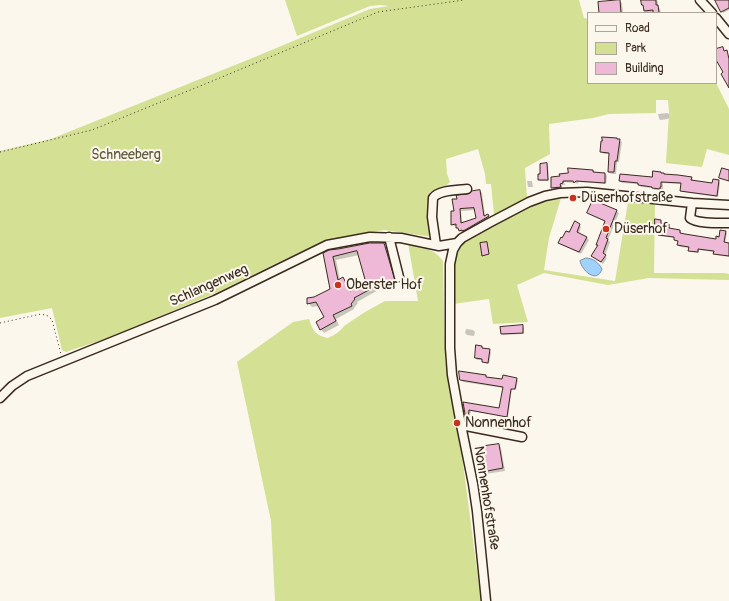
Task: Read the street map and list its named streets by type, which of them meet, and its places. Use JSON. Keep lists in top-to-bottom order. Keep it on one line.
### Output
{"streets":{"street":["Schlangenweg","Nonnenhofstraße"]},"parks":["Schneeberg"],"places":["Düserhofstraße","Düserhof","Oberster Hof","Nonnenhof"],"legend":["Road","Park","Building"]}
